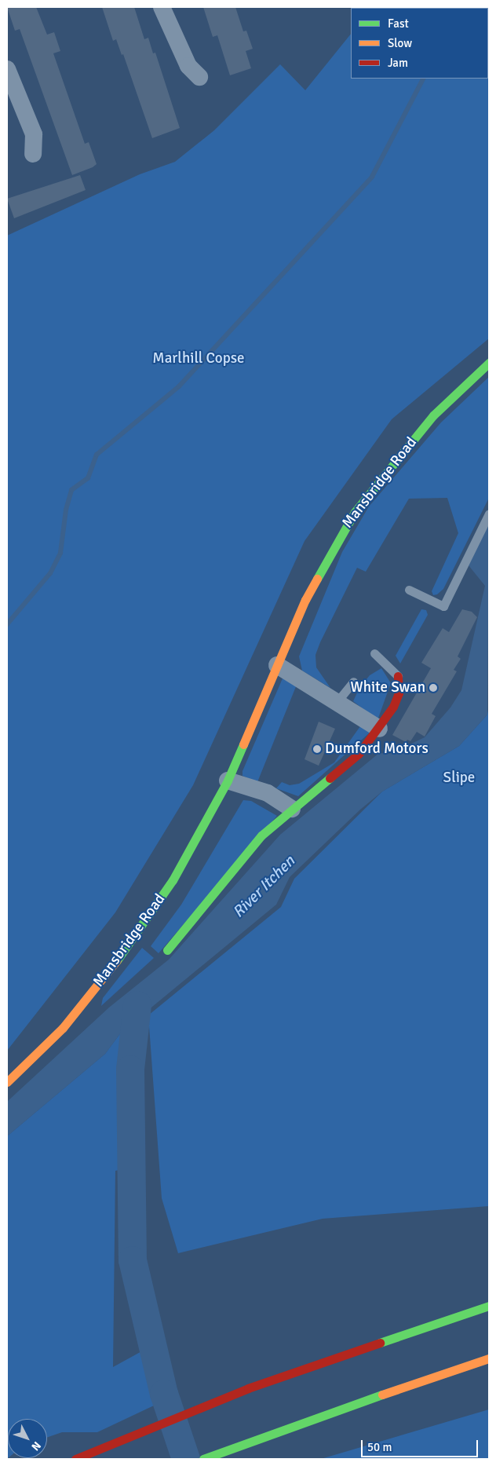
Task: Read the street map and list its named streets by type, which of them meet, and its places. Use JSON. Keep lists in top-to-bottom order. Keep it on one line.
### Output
{"streets":{"main road":["Mansbridge Road"]},"water":["River Itchen"],"parks":["Marlhill Copse","Slipe"],"places":["White Swan","Dumford Motors"],"legend":["Fast","Slow","Jam"],"scale_bar":"50 m","north":"bottom right"}
